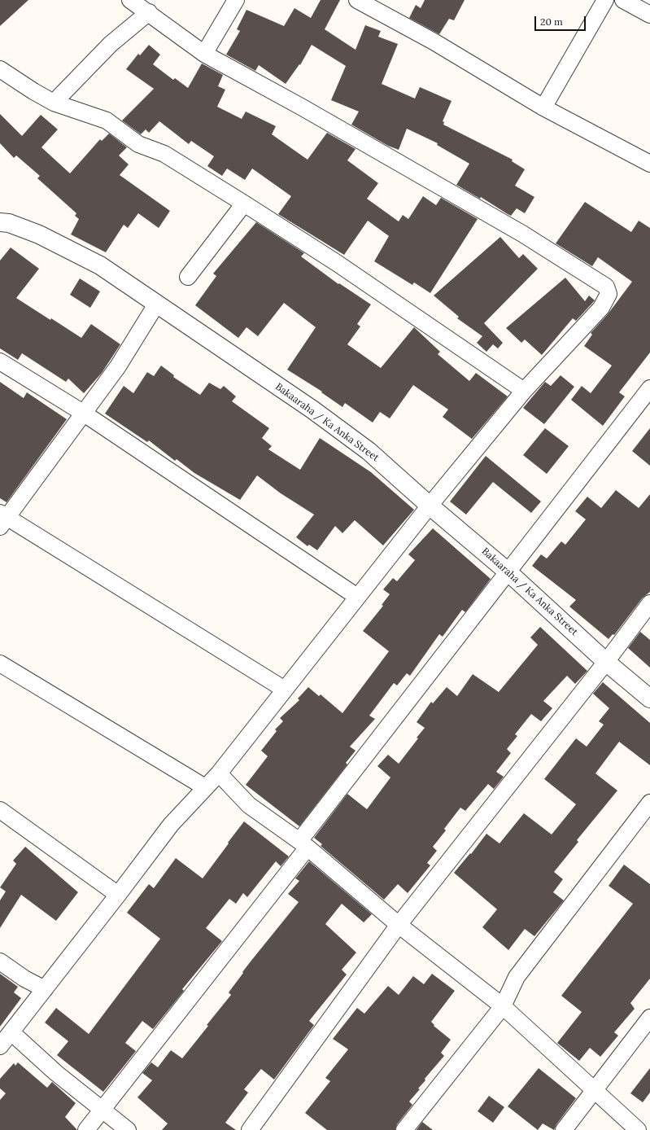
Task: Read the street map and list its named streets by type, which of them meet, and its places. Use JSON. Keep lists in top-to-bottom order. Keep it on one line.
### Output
{"streets":{"street":["Bakaaraha / Ka Anka Street"]},"scale_bar":"20 m"}
